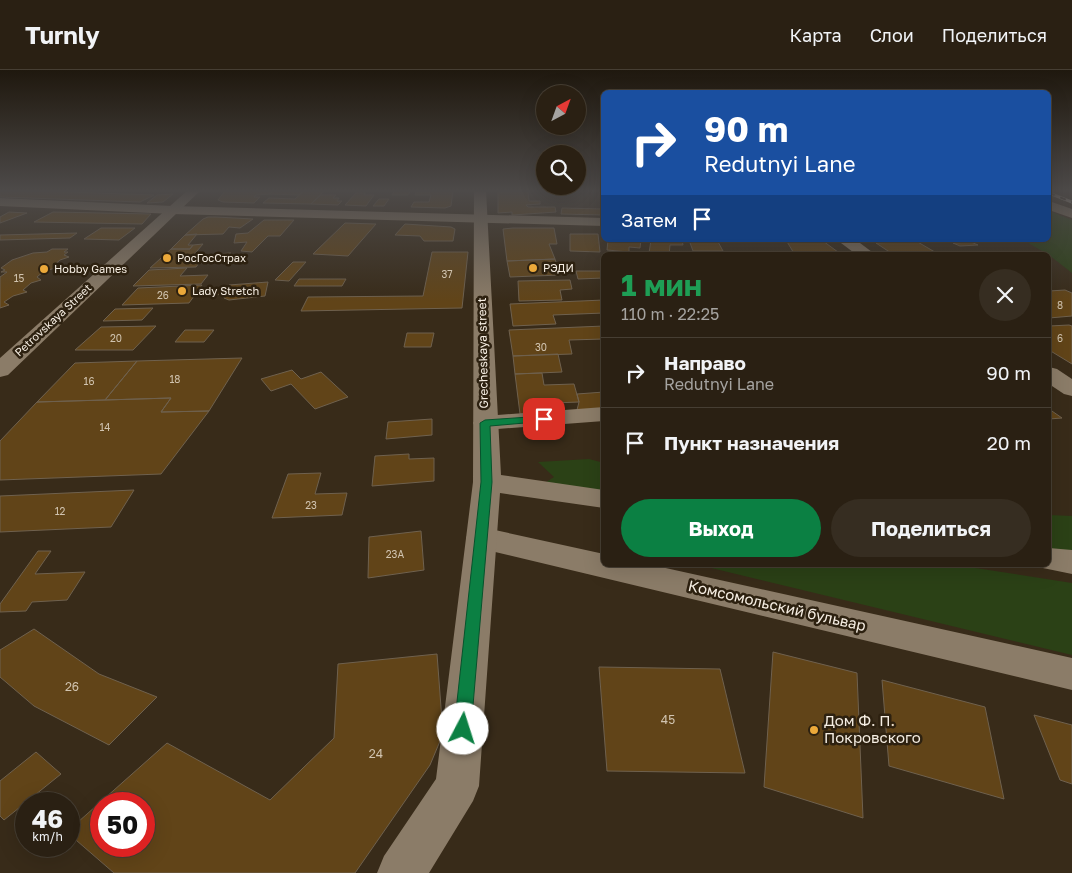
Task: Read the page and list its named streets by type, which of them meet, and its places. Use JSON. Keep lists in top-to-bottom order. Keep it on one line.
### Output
{"streets":{"main road":["Petrovskaya Street","Grecheskaya street","Комсомольский бульвар"]},"crossings":[["Grecheskaya street","Комсомольский бульвар"]],"places":["РосГосСтрах","РЭДИ","Hobby Games","Lady Stretch","Дом Ф. П. Покровского"],"house_numbers":["37","15","26","8","20","6","30","18","16","14","23","12","23А","26","45","24"],"north":"top right","page":{"header":"Turnly","nav":["Карта","Слои","Поделиться"],"turn":["90 m","Redutnyi Lane"],"then":"Затем","heading":["1 мин","110 m · 22:25"],"list":[{"name":"Направо","note":"Redutnyi Lane","value":"90 m"},{"name":"Пункт назначения","value":"20 m"}],"buttons":["Выход","Поделиться"],"speed":"46 km/h","limit":"50"}}
